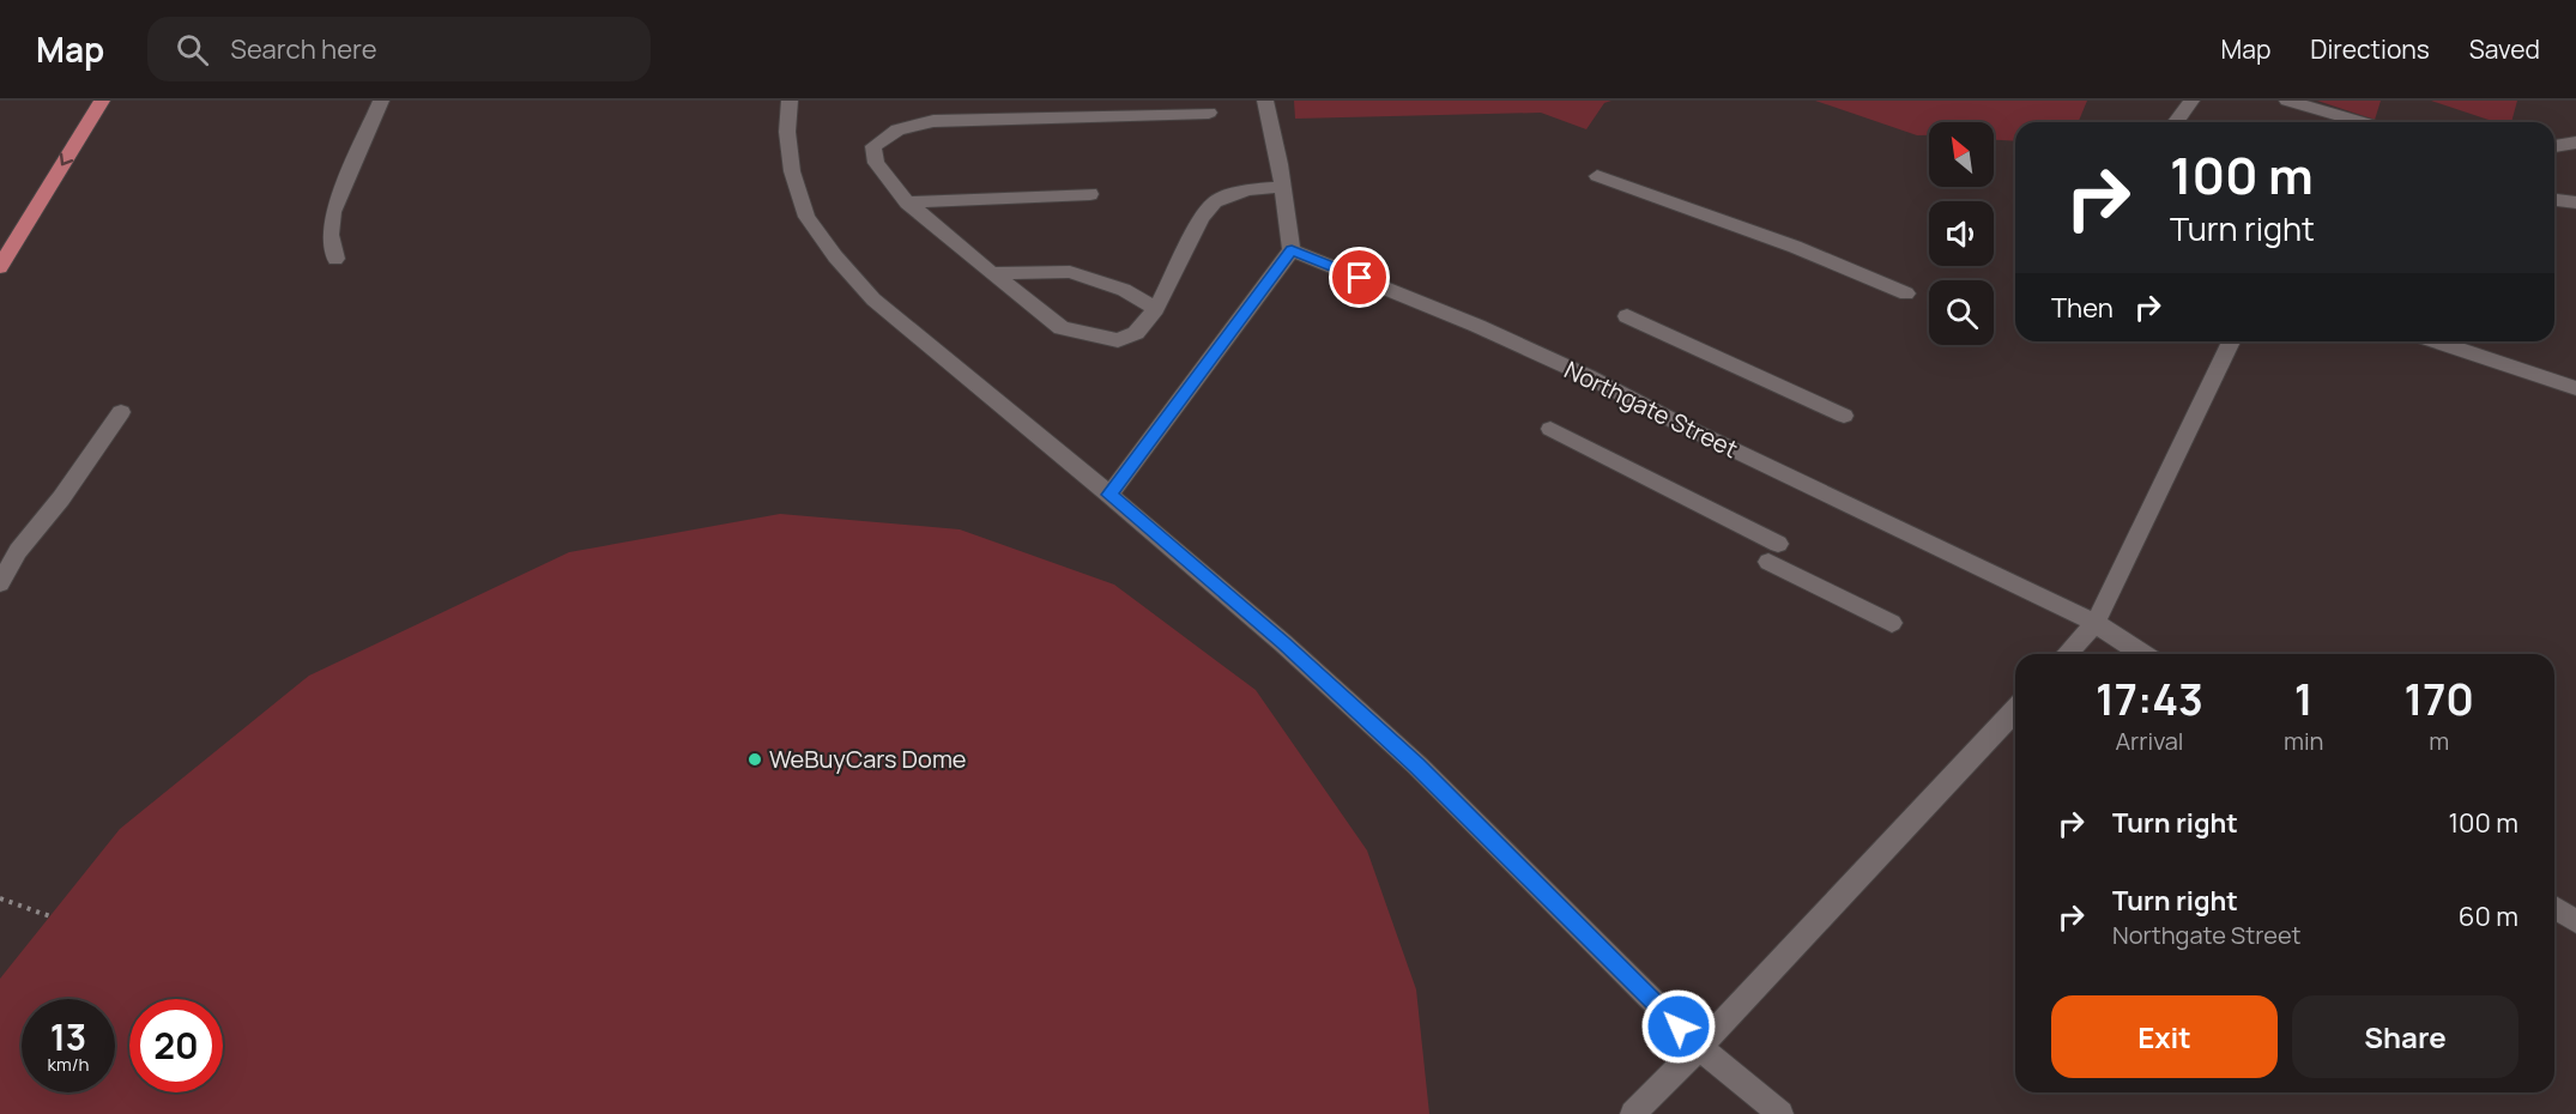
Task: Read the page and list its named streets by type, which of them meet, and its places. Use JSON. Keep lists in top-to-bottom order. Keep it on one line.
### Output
{"streets":{"lane":["Northgate Street"]},"places":["WeBuyCars Dome"],"north":"top left","page":{"header":"Map","search":"Search here","nav":["Map","Directions","Saved"],"turn":["100 m","Turn right"],"then":"Then","eta":["17:43","Arrival","1","min","170","m"],"list":[{"name":"Turn right","value":"100 m"},{"name":"Turn right","note":"Northgate Street","value":"60 m"}],"buttons":["Exit","Share"],"speed":"13 km/h","limit":"20"}}
